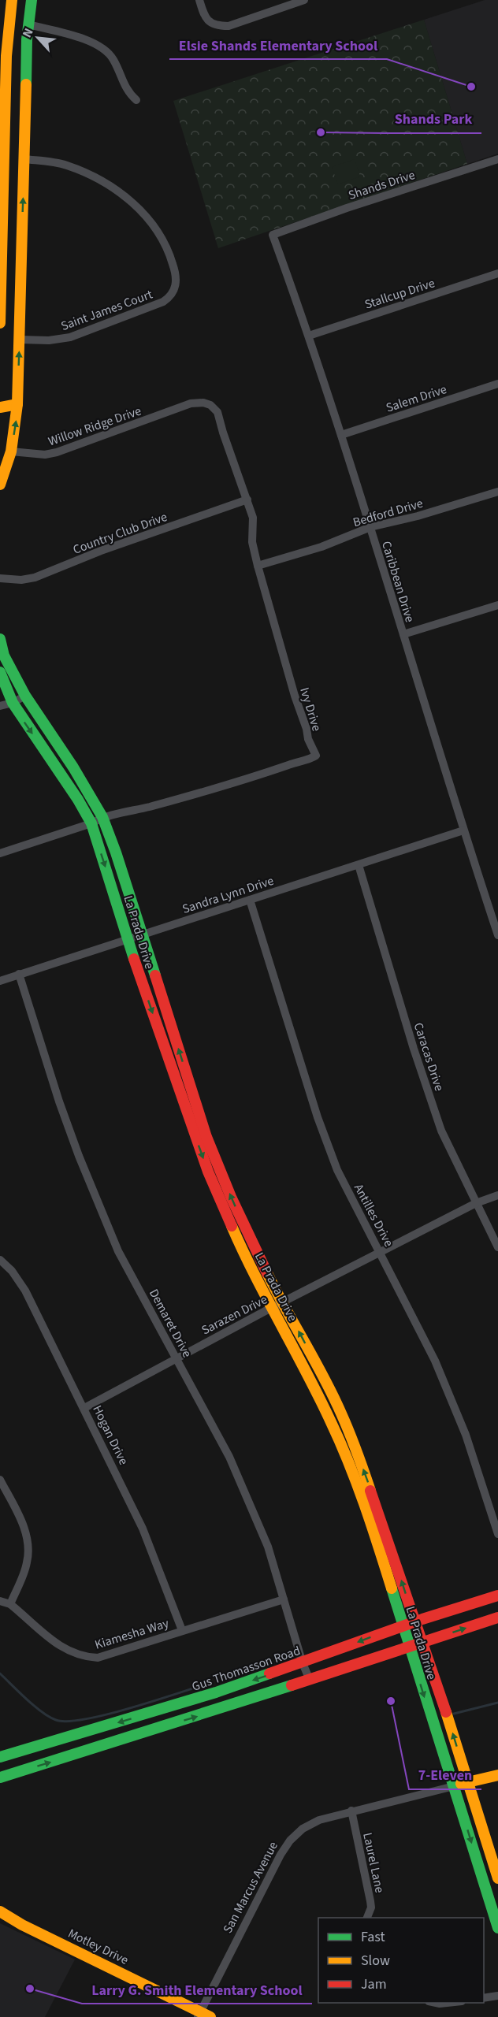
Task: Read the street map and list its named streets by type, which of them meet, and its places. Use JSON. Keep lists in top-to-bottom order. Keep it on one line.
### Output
{"streets":{"main road":["La Prada Drive","Gus Thomasson Road","San Marcus Avenue","Motley Drive"],"street":["Shands Drive","Stallcup Drive","Saint James Court","Salem Drive","Willow Ridge Drive","Bedford Drive","Country Club Drive","Caribbean Drive","Ivy Drive","Sandra Lynn Drive","Caracas Drive","Antilles Drive","Sarazen Drive","Demaret Drive","Hogan Drive","Kiamesha Way","Laurel Lane"]},"crossings":[["Shands Drive","Caribbean Drive"],["Stallcup Drive","Caribbean Drive"],["Salem Drive","Caribbean Drive"],["Willow Ridge Drive","Ivy Drive"],["Bedford Drive","Caribbean Drive"],["Bedford Drive","Ivy Drive"],["Country Club Drive","Ivy Drive"],["Caribbean Drive","Sandra Lynn Drive"],["Ivy Drive","La Prada Drive"],["Sandra Lynn Drive","La Prada Drive"],["Sandra Lynn Drive","Caracas Drive"],["Sandra Lynn Drive","Antilles Drive"],["Sandra Lynn Drive","Demaret Drive"],["La Prada Drive","Sarazen Drive"],["La Prada Drive","Gus Thomasson Road"],["La Prada Drive","San Marcus Avenue"],["Caracas Drive","Sarazen Drive"],["Antilles Drive","Sarazen Drive"],["Sarazen Drive","Demaret Drive"],["Sarazen Drive","Hogan Drive"],["Demaret Drive","Kiamesha Way"],["Demaret Drive","Gus Thomasson Road"],["Hogan Drive","Kiamesha Way"],["Laurel Lane","San Marcus Avenue"],["San Marcus Avenue","Motley Drive"]],"places":["Elsie Shands Elementary School","Shands Park","7-Eleven","Larry G. Smith Elementary School"],"legend":["Fast","Slow","Jam"],"north":"top left"}
